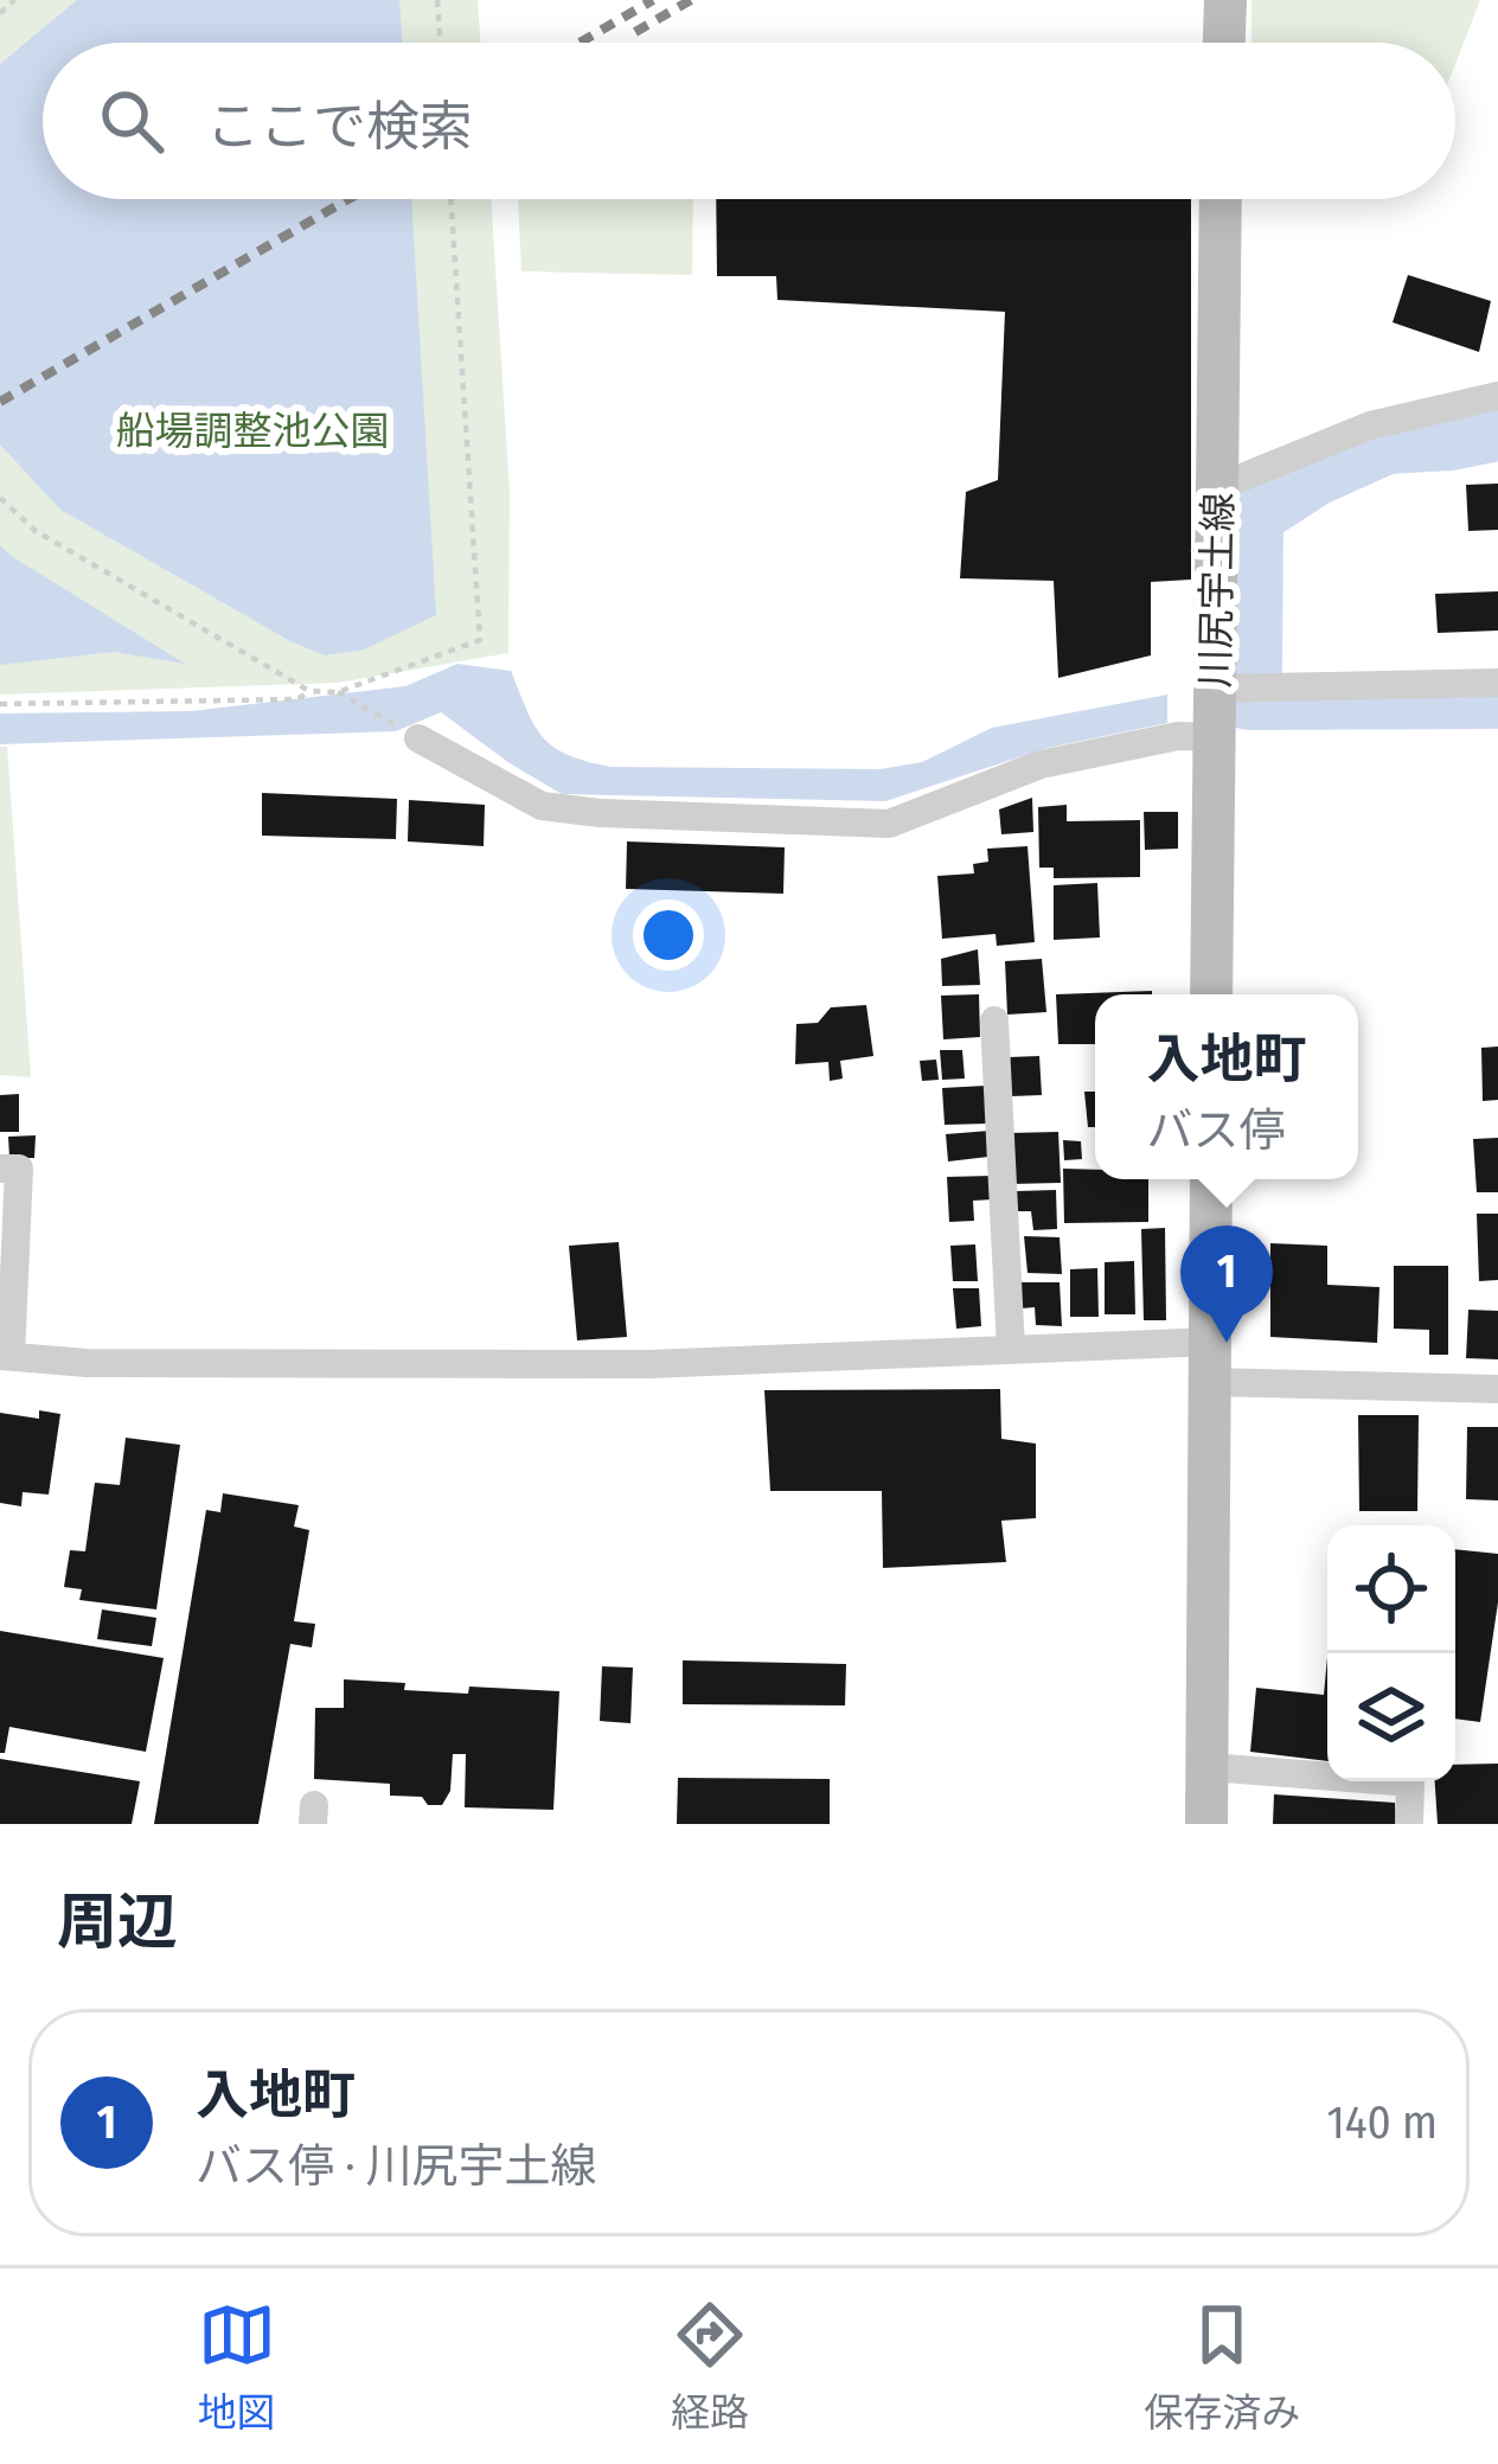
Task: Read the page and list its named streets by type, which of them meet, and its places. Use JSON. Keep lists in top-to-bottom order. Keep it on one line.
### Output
{"streets":{"main road":["川尻宇土線"]},"parks":["船場調整池公園"],"page":{"search":"ここで検索","popup":["入地町","バス停"],"pins":"1","heading":"周辺","list":[{"mark":"1","name":"入地町","note":"バス停 · 川尻宇土線","value":"140 m"}],"nav":["地図","経路","保存済み"]}}
